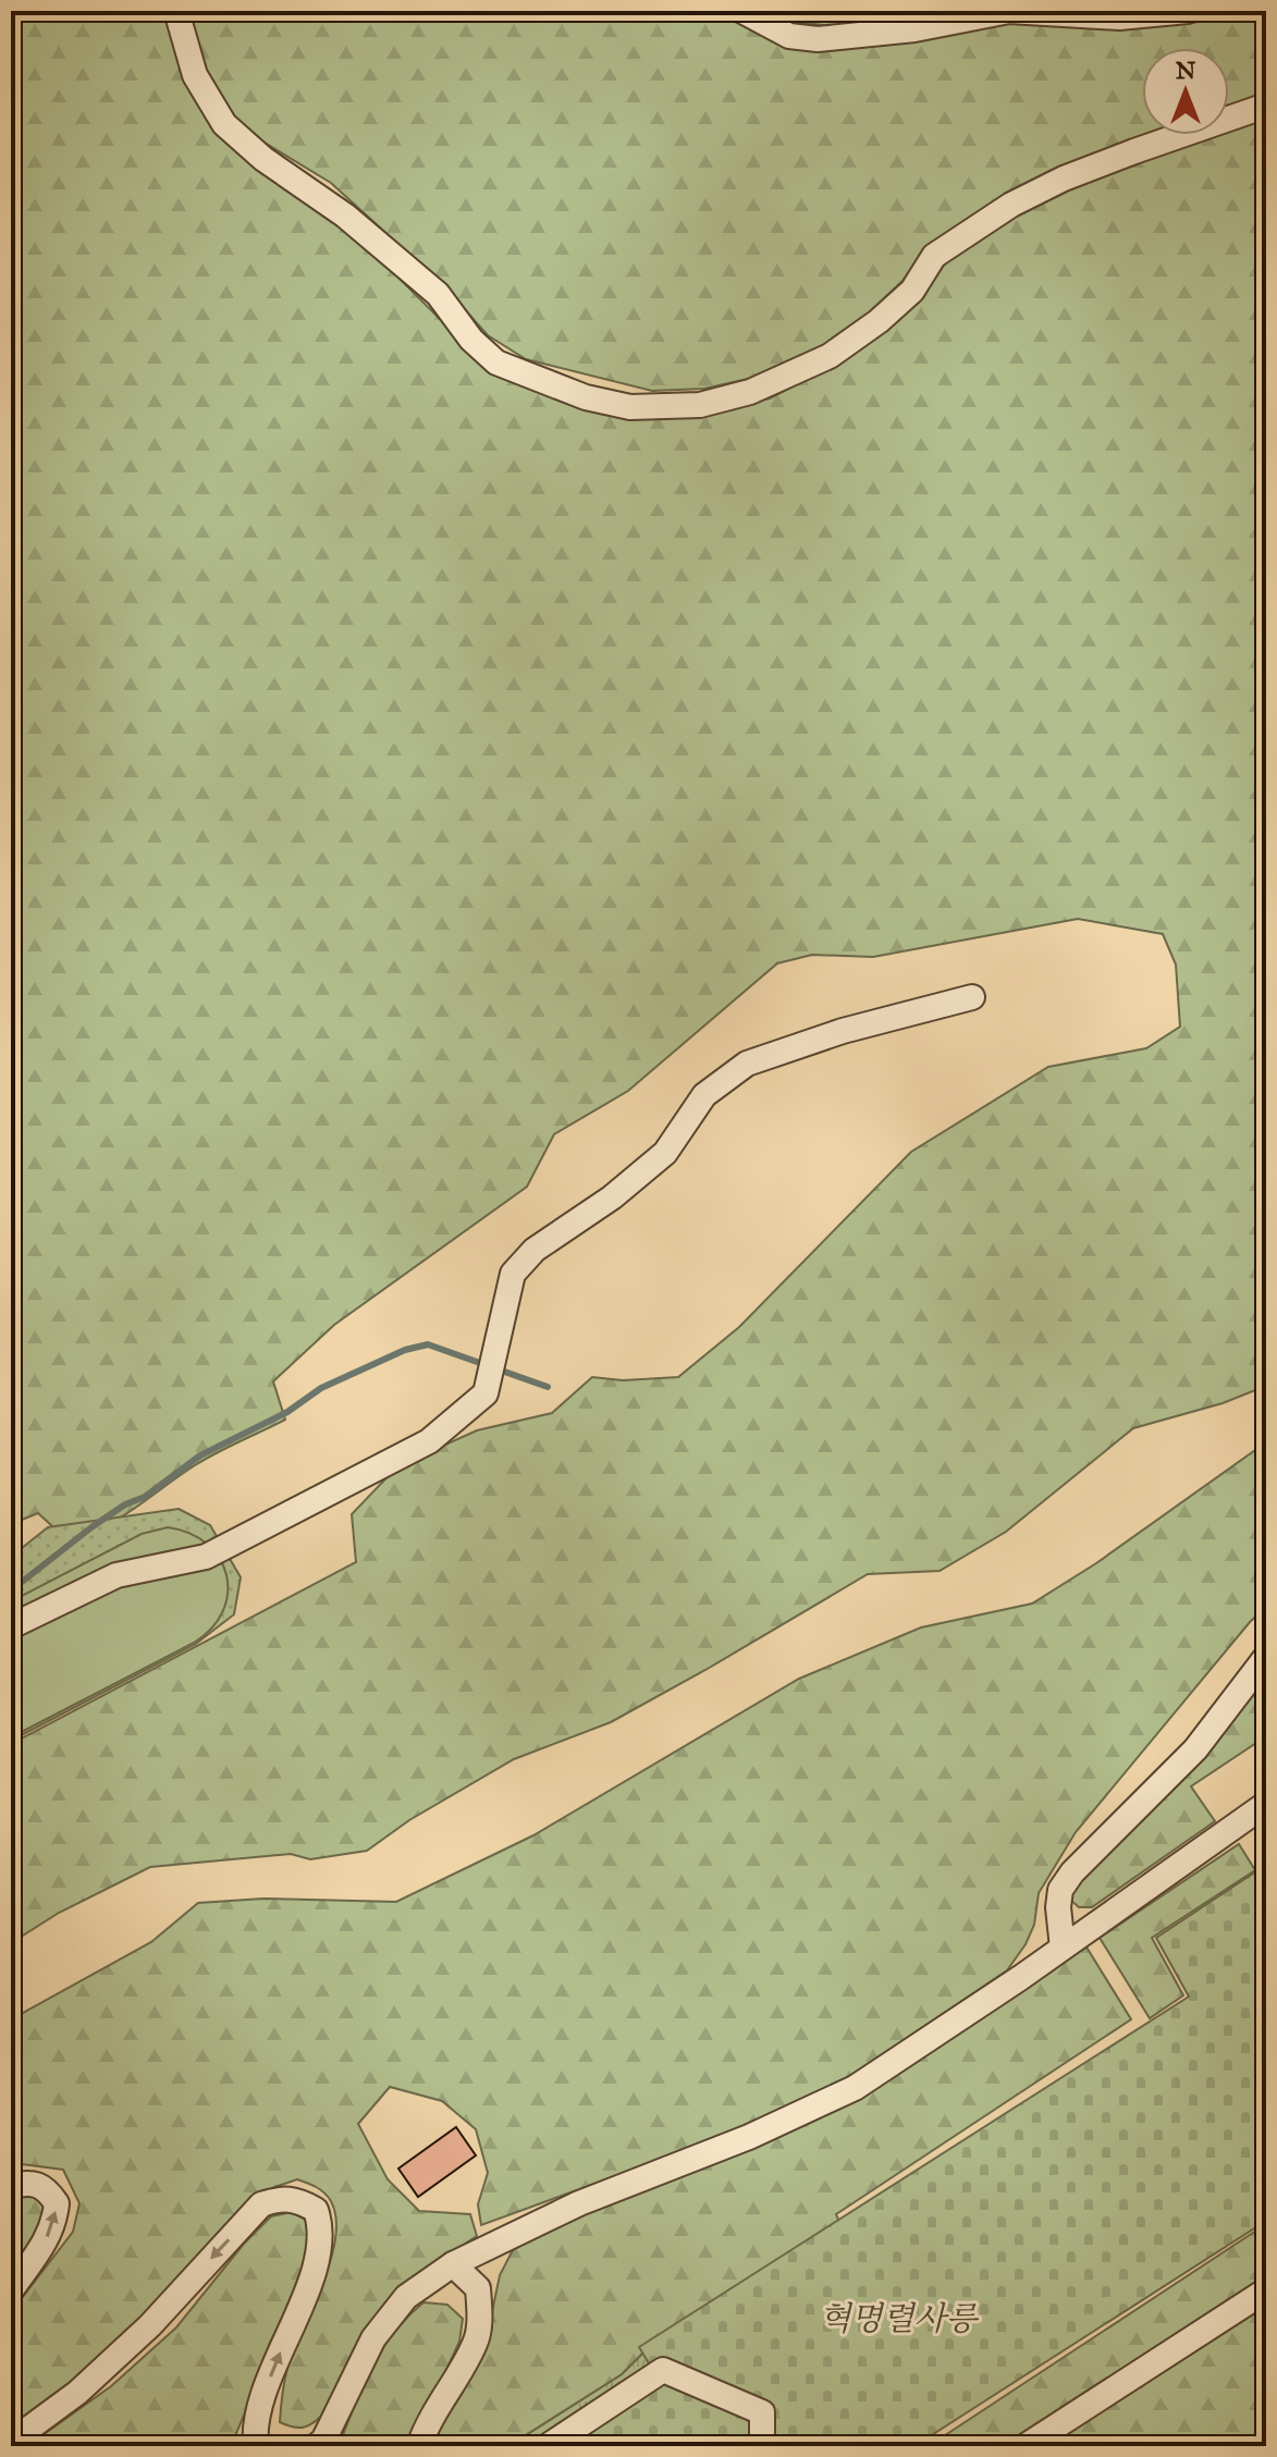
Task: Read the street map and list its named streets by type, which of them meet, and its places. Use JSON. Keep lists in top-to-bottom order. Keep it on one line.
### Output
{"parks":["혁명렬사릉"],"north":"top"}
